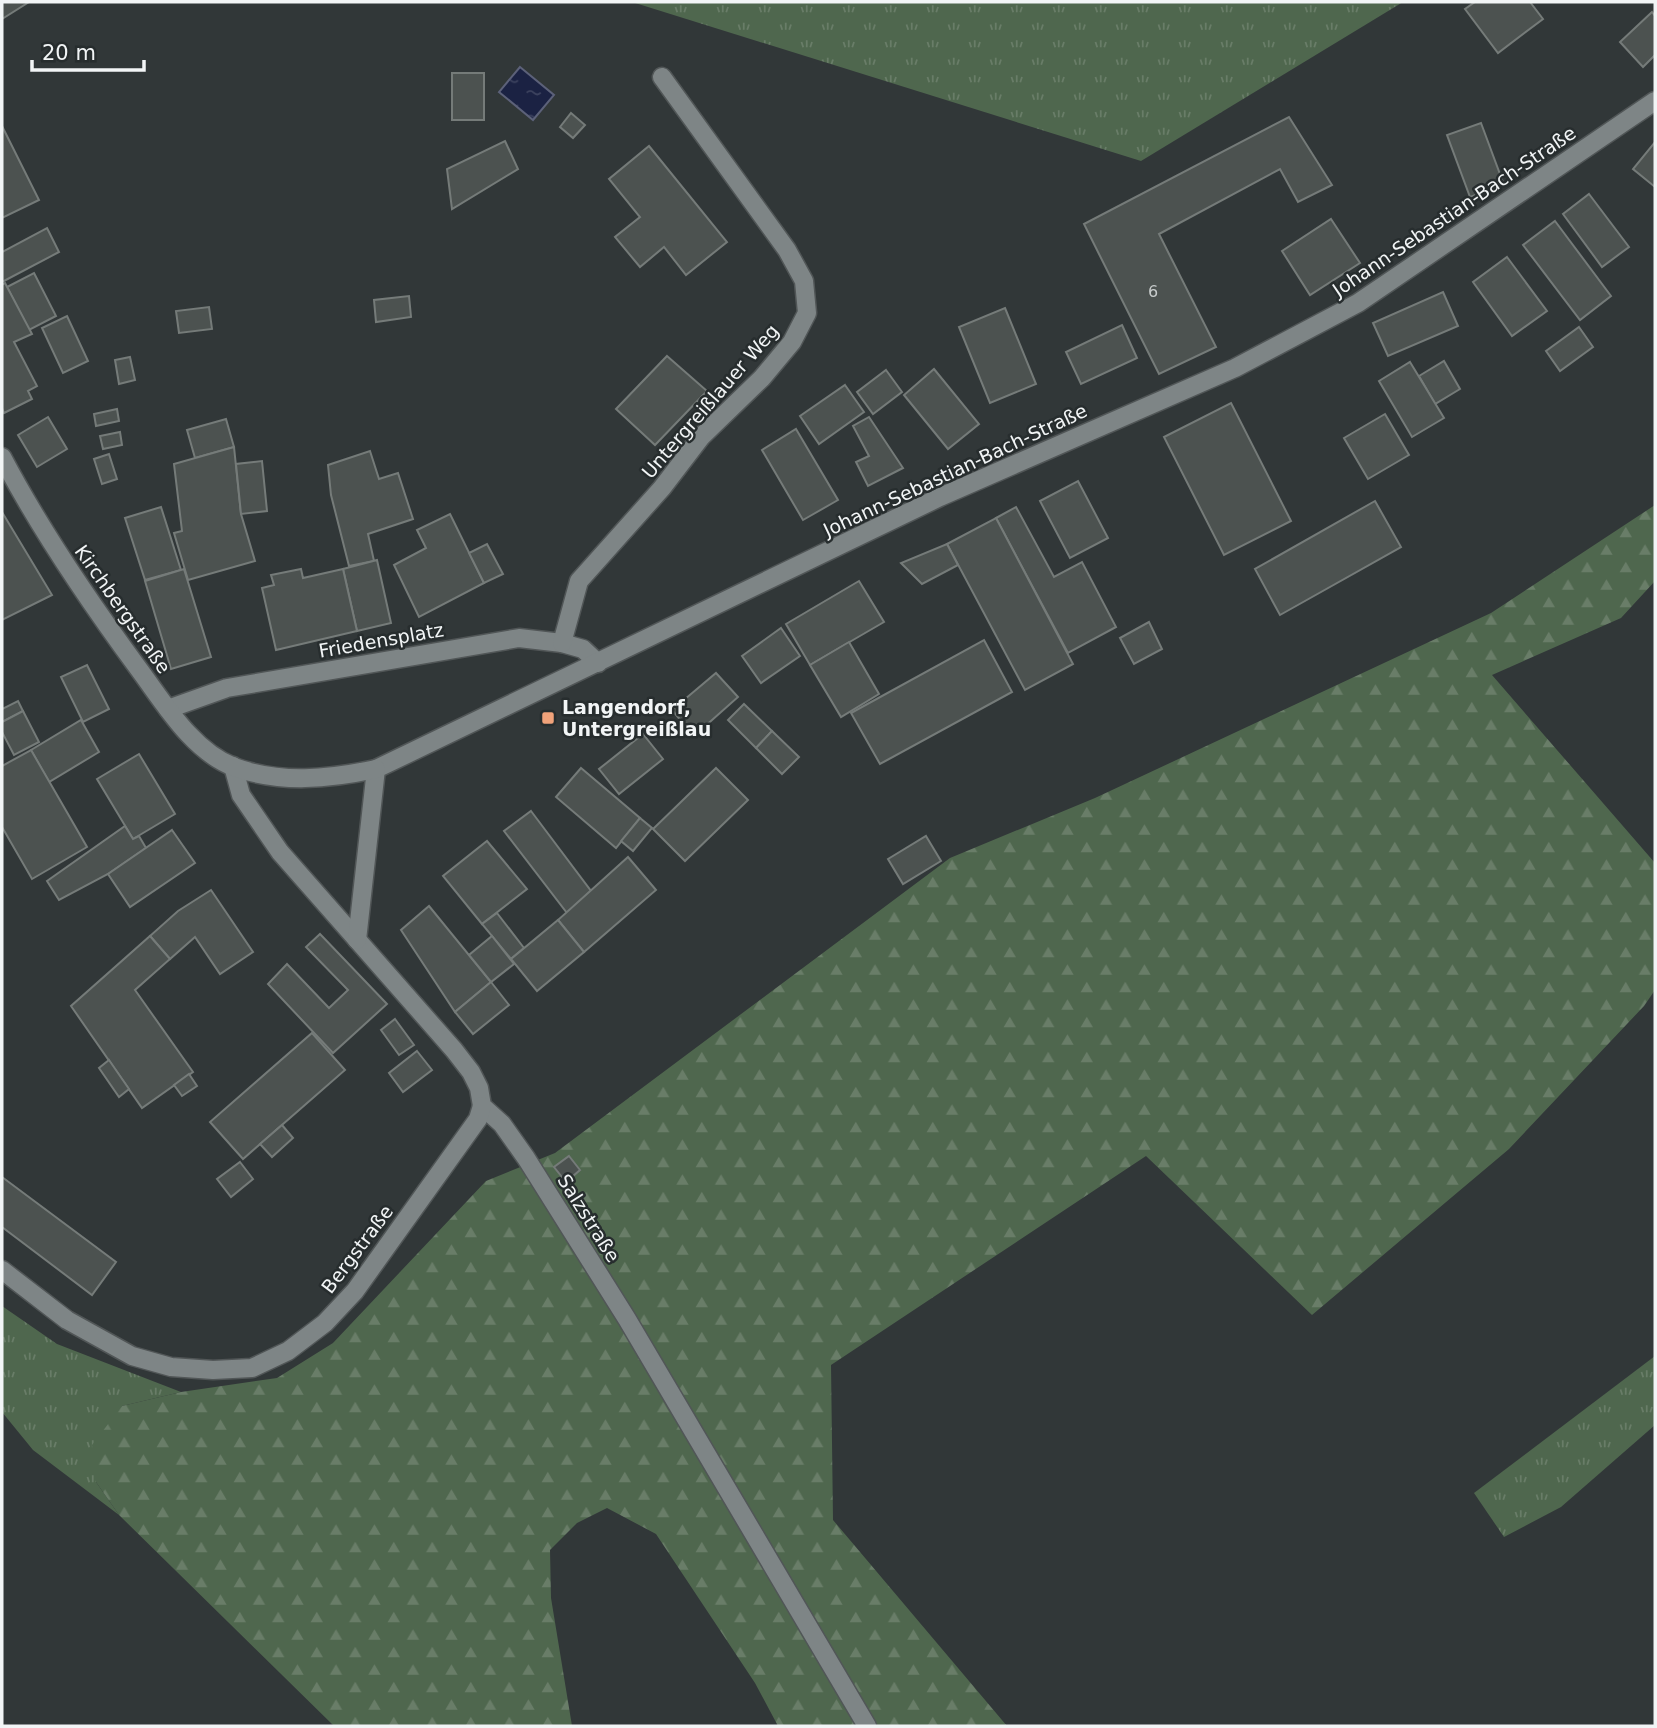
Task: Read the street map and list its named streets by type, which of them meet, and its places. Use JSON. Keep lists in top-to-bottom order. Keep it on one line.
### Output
{"streets":{"street":["Johann-Sebastian-Bach-Straße","Untergreißlauer Weg","Kirchbergstraße","Friedensplatz","Salzstraße","Bergstraße"]},"crossings":[["Johann-Sebastian-Bach-Straße","Kirchbergstraße"],["Johann-Sebastian-Bach-Straße","Friedensplatz"],["Johann-Sebastian-Bach-Straße","Salzstraße"],["Untergreißlauer Weg","Friedensplatz"],["Kirchbergstraße","Friedensplatz"],["Kirchbergstraße","Salzstraße"],["Salzstraße","Bergstraße"]],"places":{"transit":["Langendorf, Untergreißlau"]},"house_numbers":["6"],"scale_bar":"20 m"}
